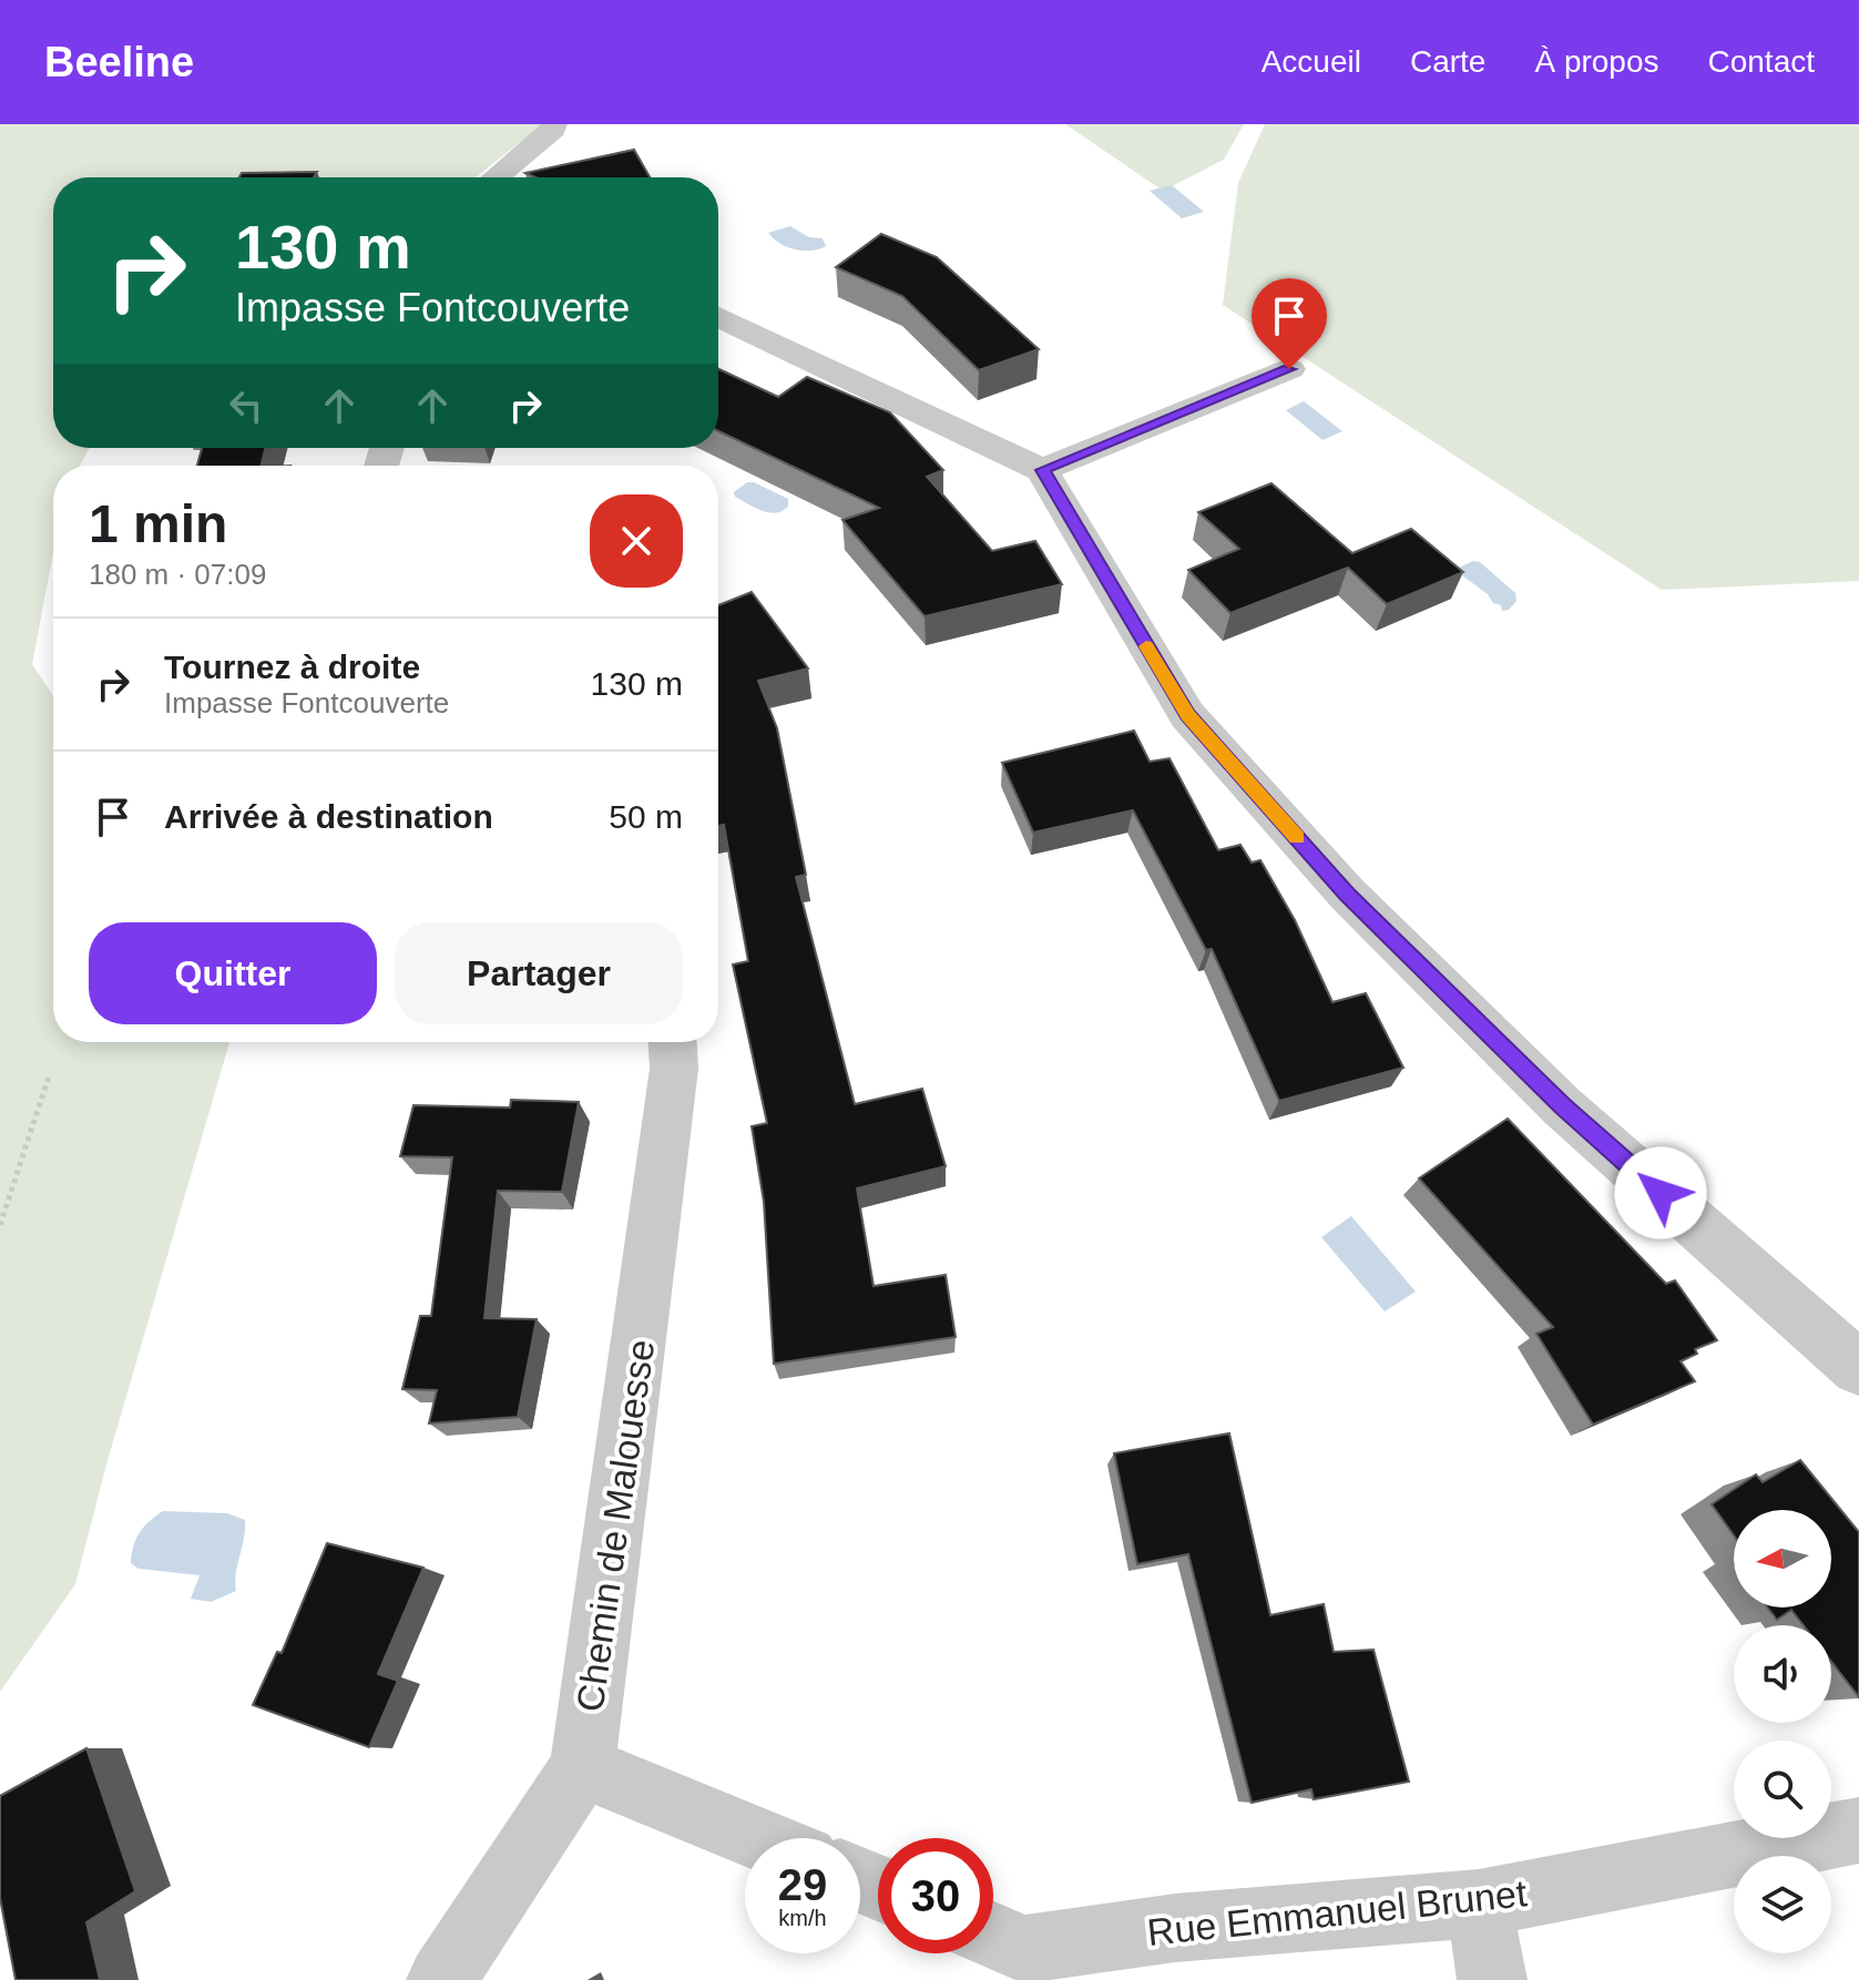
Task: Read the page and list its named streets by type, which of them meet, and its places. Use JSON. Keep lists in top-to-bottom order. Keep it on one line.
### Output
{"streets":{"street":["Chemin de Malouesse","Rue Emmanuel Brunet"]},"north":"left","page":{"header":"Beeline","nav":["Accueil","Carte","À propos","Contact"],"turn":["130 m","Impasse Fontcouverte"],"heading":["1 min","180 m · 07:09"],"list":[{"name":"Tournez à droite","note":"Impasse Fontcouverte","value":"130 m"},{"name":"Arrivée à destination","value":"50 m"}],"buttons":["Quitter","Partager"],"speed":"29 km/h","limit":"30"}}
